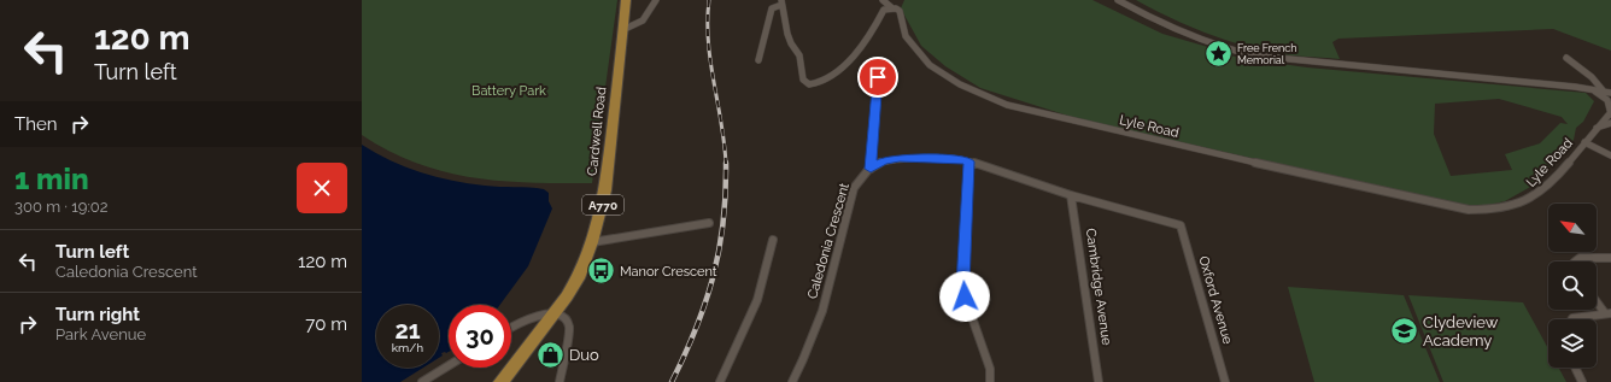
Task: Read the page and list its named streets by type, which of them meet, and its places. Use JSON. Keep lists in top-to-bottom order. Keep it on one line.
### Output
{"streets":{"main road":["Cardwell Road","A770"],"street":["Lyle Road","Caledonia Crescent","Cambridge Avenue","Oxford Avenue"]},"crossings":[["Caledonia Crescent","Cambridge Avenue"],["Caledonia Crescent","Oxford Avenue"]],"parks":["Battery Park"],"places":{"place":["Free French Memorial"],"bus stop":["Manor Crescent"],"school or university":["Clydeview Academy"],"shop":["Duo"]},"north":"top left","page":{"turn":["120 m","Turn left"],"then":"Then","heading":["1 min","300 m · 19:02"],"list":[{"name":"Turn left","note":"Caledonia Crescent","value":"120 m"},{"name":"Turn right","note":"Park Avenue","value":"70 m"}],"speed":"21 km/h","limit":"30"}}
